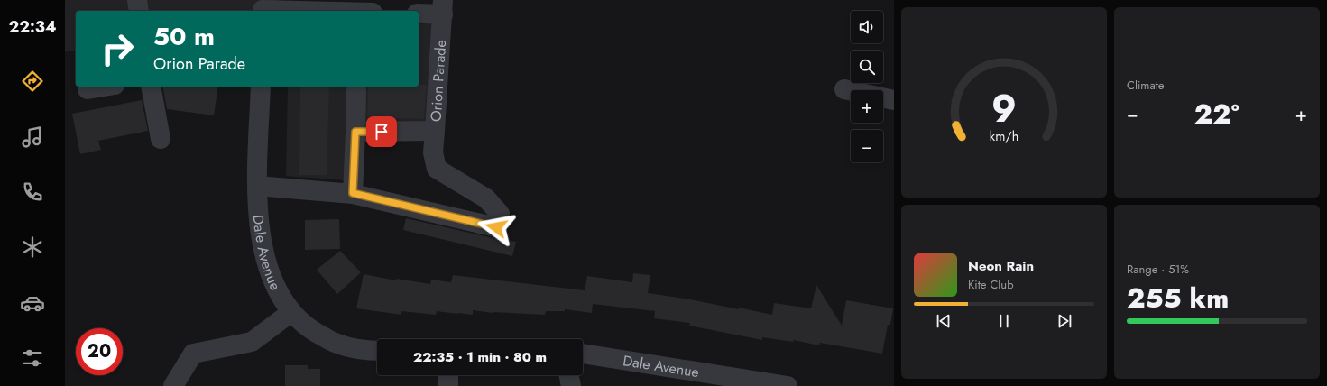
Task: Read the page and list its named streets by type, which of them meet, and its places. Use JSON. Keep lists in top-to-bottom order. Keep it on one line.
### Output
{"streets":{"street":["Orion Parade","Dale Avenue"]},"page":{"tabs":"22:34","tile":["Climate",["Range · 51%","255 km"]],"map_buttons":["+","−"],"turn":["50 m","Orion Parade"],"heat":["−","22°","+"],"song":["Neon Rain","Kite Club"],"limit":"20","trip":"22:35 · 1 min · 80 m","gauge":["9","km/h"]}}
